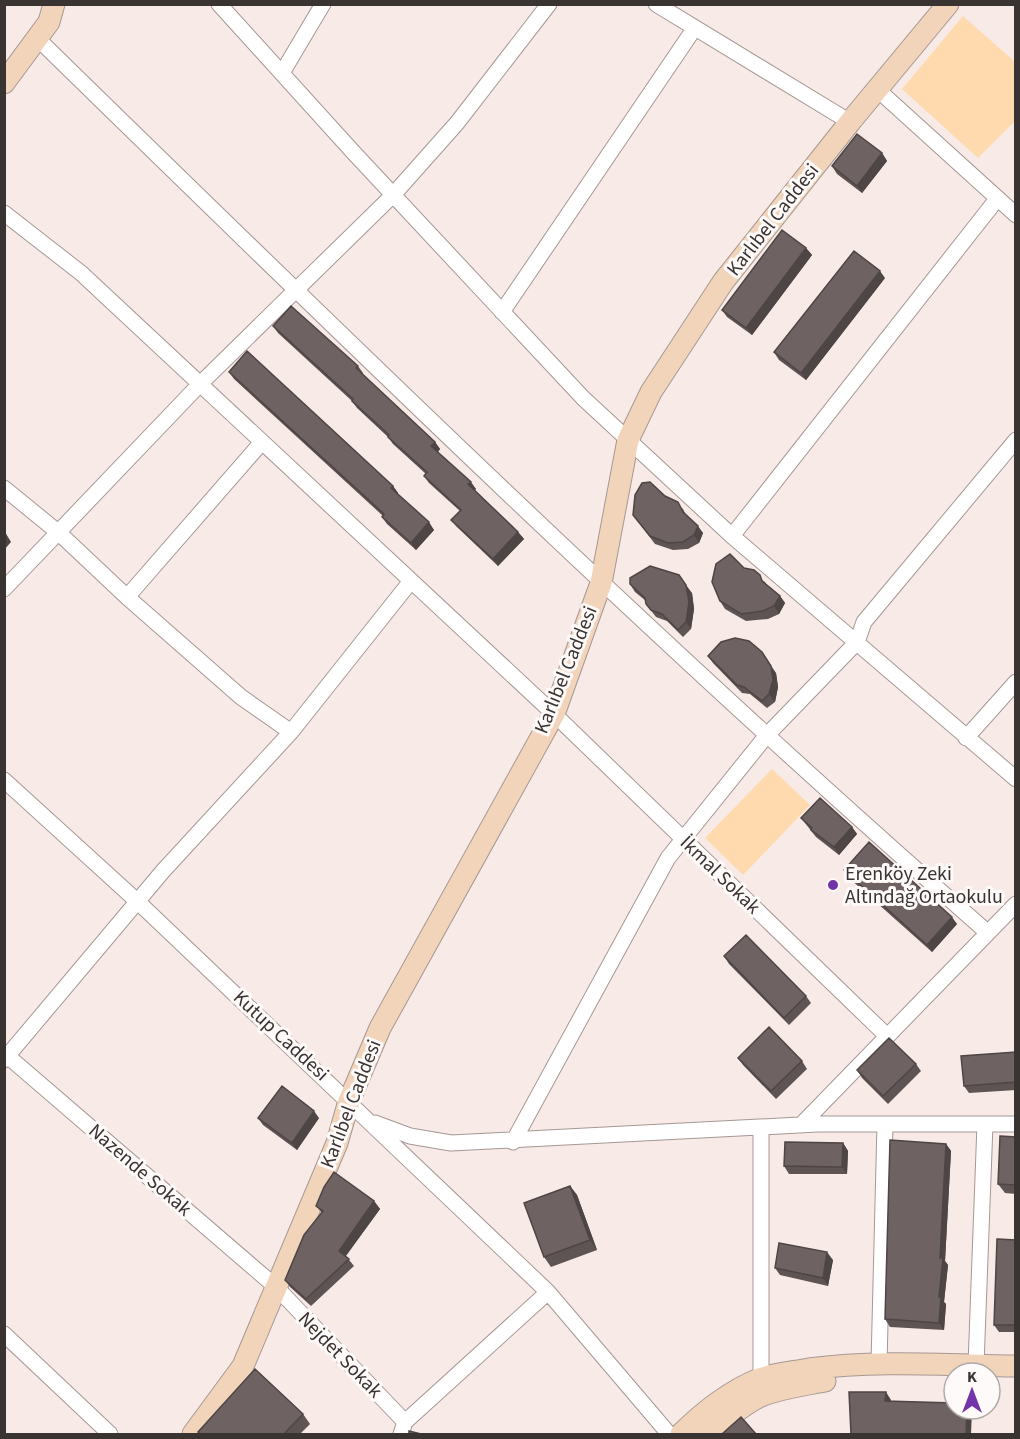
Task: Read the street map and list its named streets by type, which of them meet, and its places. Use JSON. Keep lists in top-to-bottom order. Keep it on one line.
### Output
{"streets":{"street":["Karlıbel Caddesi","İkmal Sokak","Kutup Caddesi","Nazende Sokak","Nejdet Sokak"]},"crossings":[["Karlıbel Caddesi","İkmal Sokak"],["Karlıbel Caddesi","Kutup Caddesi"],["Karlıbel Caddesi","Nazende Sokak"],["Karlıbel Caddesi","Nejdet Sokak"],["Nazende Sokak","Nejdet Sokak"]],"places":["Erenköy Zeki Altındağ Ortaokulu"],"north":"top"}
